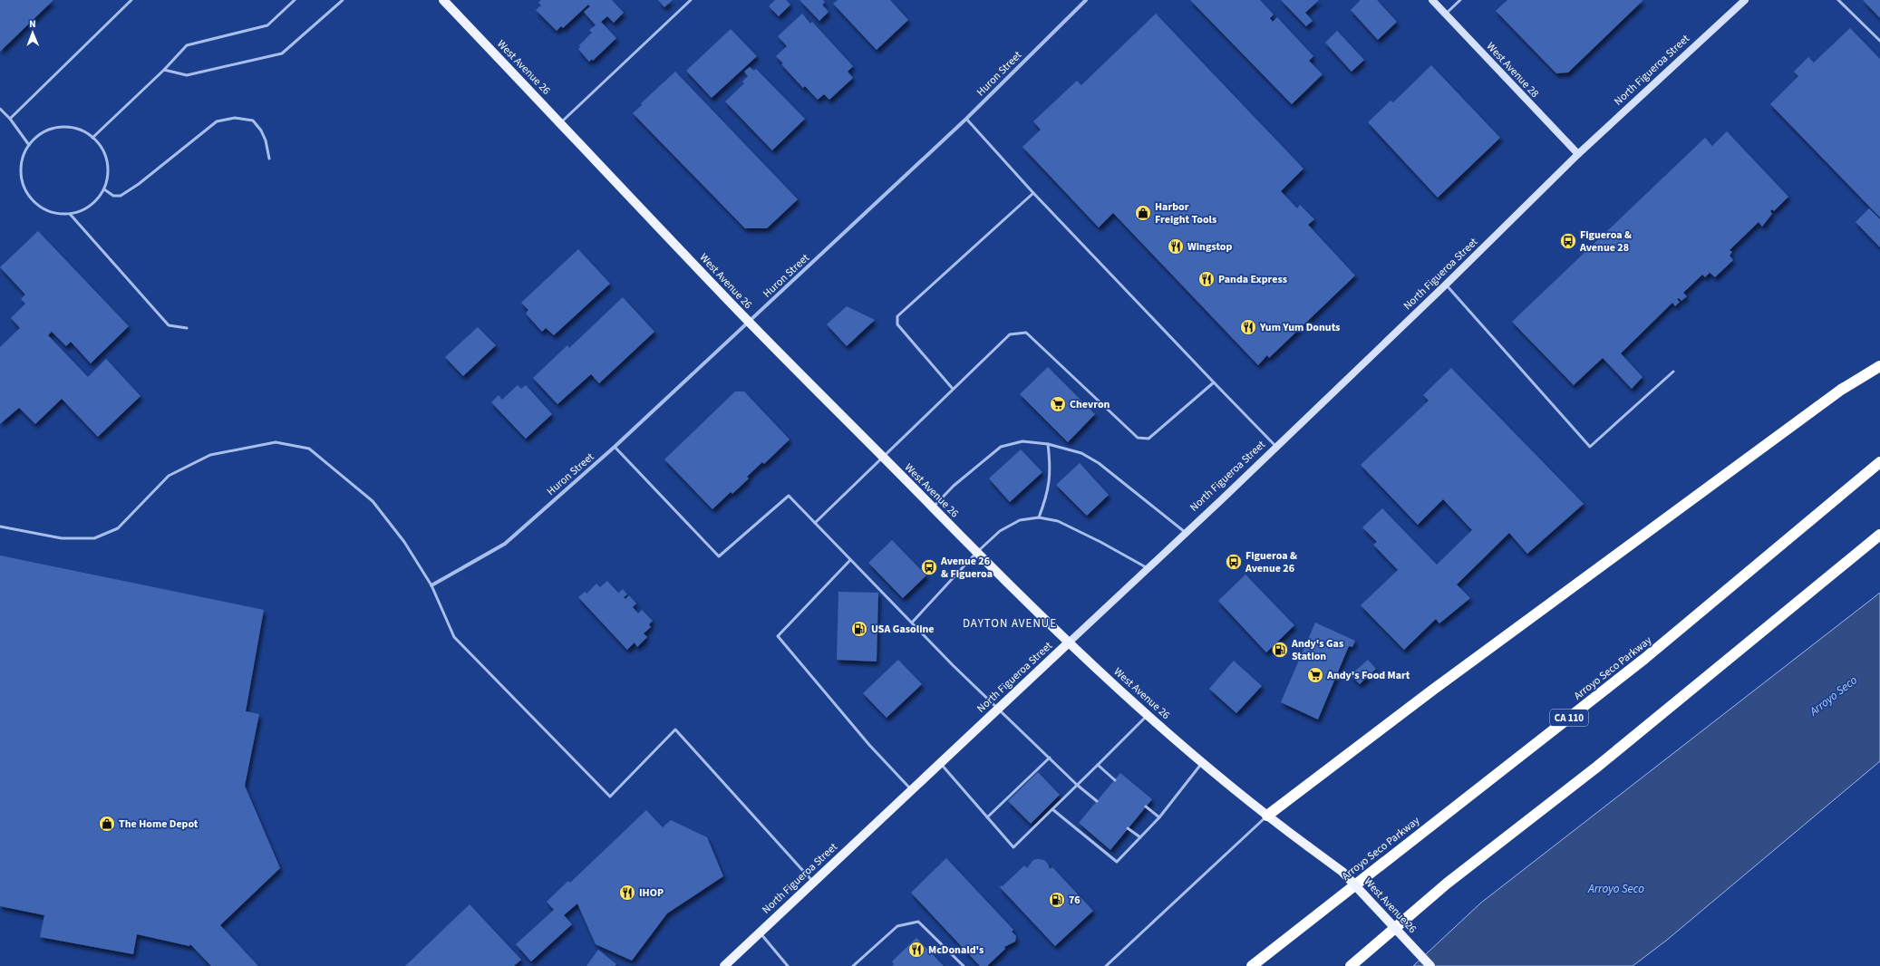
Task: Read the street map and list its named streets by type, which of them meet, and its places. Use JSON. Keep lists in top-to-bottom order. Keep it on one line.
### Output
{"streets":{"highway":["Arroyo Seco Parkway","CA 110"],"main road":["West Avenue 26","West Avenue 28","North Figueroa Street"],"street":["Huron Street"]},"crossings":[["West Avenue 26","North Figueroa Street"],["West Avenue 26","Huron Street"],["West Avenue 28","North Figueroa Street"]],"districts":["DAYTON AVENUE"],"water":["Arroyo Seco"],"places":{"shop":["Harbor Freight Tools","The Home Depot"],"bus stop":["Figueroa & Avenue 28","Figueroa & Avenue 26","Avenue 26 & Figueroa"],"restaurant":["Wingstop","Panda Express","Yum Yum Donuts","IHOP","McDonald's"],"supermarket":["Chevron","Andy's Food Mart"],"fuel station":["USA Gasoline","Andy's Gas Station","76"]},"north":"top"}
